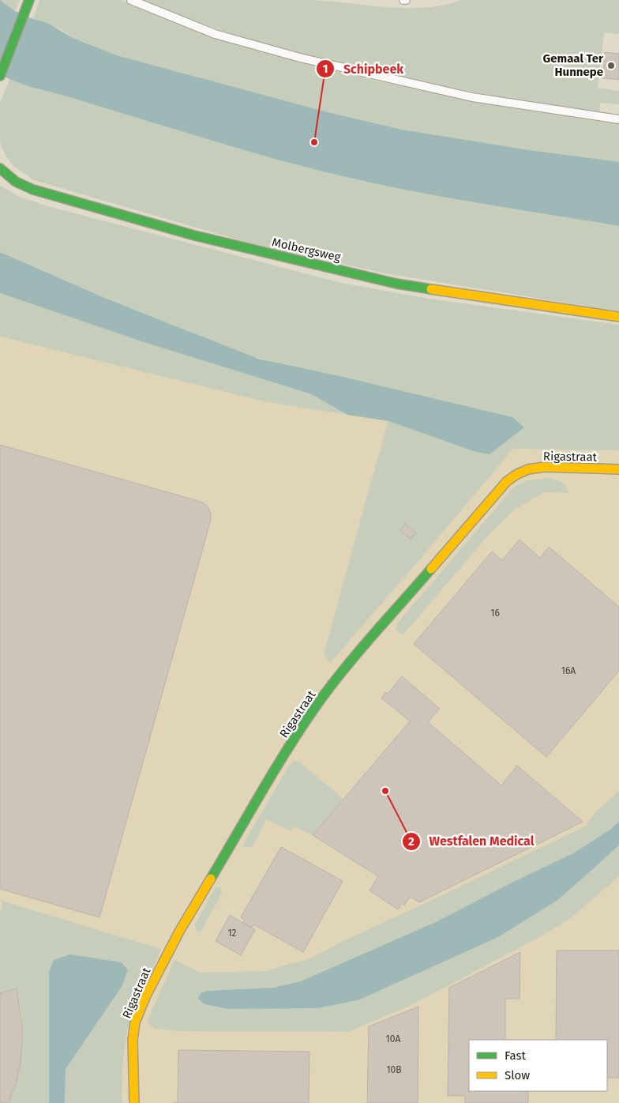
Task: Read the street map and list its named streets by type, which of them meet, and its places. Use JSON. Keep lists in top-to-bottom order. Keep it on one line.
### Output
{"streets":{"street":["Molbergsweg","Rigastraat"]},"places":["Gemaal Ter Hunnepe","Schipbeek","Westfalen Medical"],"house_numbers":["16","16A","12","10A","10B"],"legend":["Fast","Slow"]}
